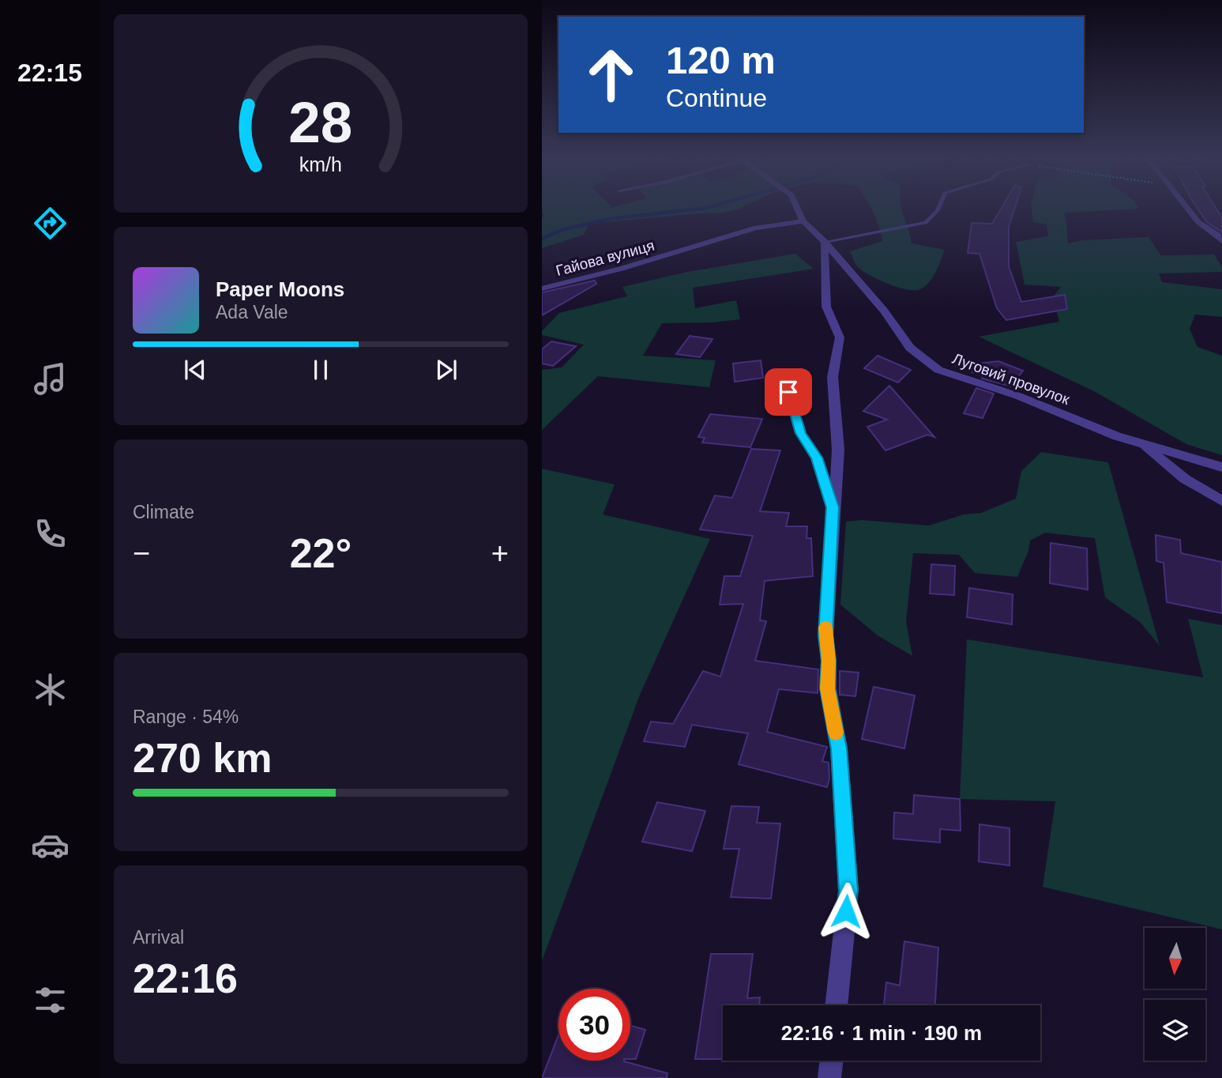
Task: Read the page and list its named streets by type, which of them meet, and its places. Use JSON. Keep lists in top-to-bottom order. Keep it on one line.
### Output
{"streets":{"street":["Гайова вулиця","Луговий провулок"]},"crossings":[["Гайова вулиця","Луговий провулок"]],"north":"bottom","page":{"tabs":"22:15","turn":["120 m","Continue"],"song":["Paper Moons","Ada Vale"],"tile":["Climate",["Range · 54%","270 km"],["Arrival","22:16"]],"heat":["−","22°","+"],"limit":"30","trip":"22:16 · 1 min · 190 m","gauge":["28","km/h"]}}
